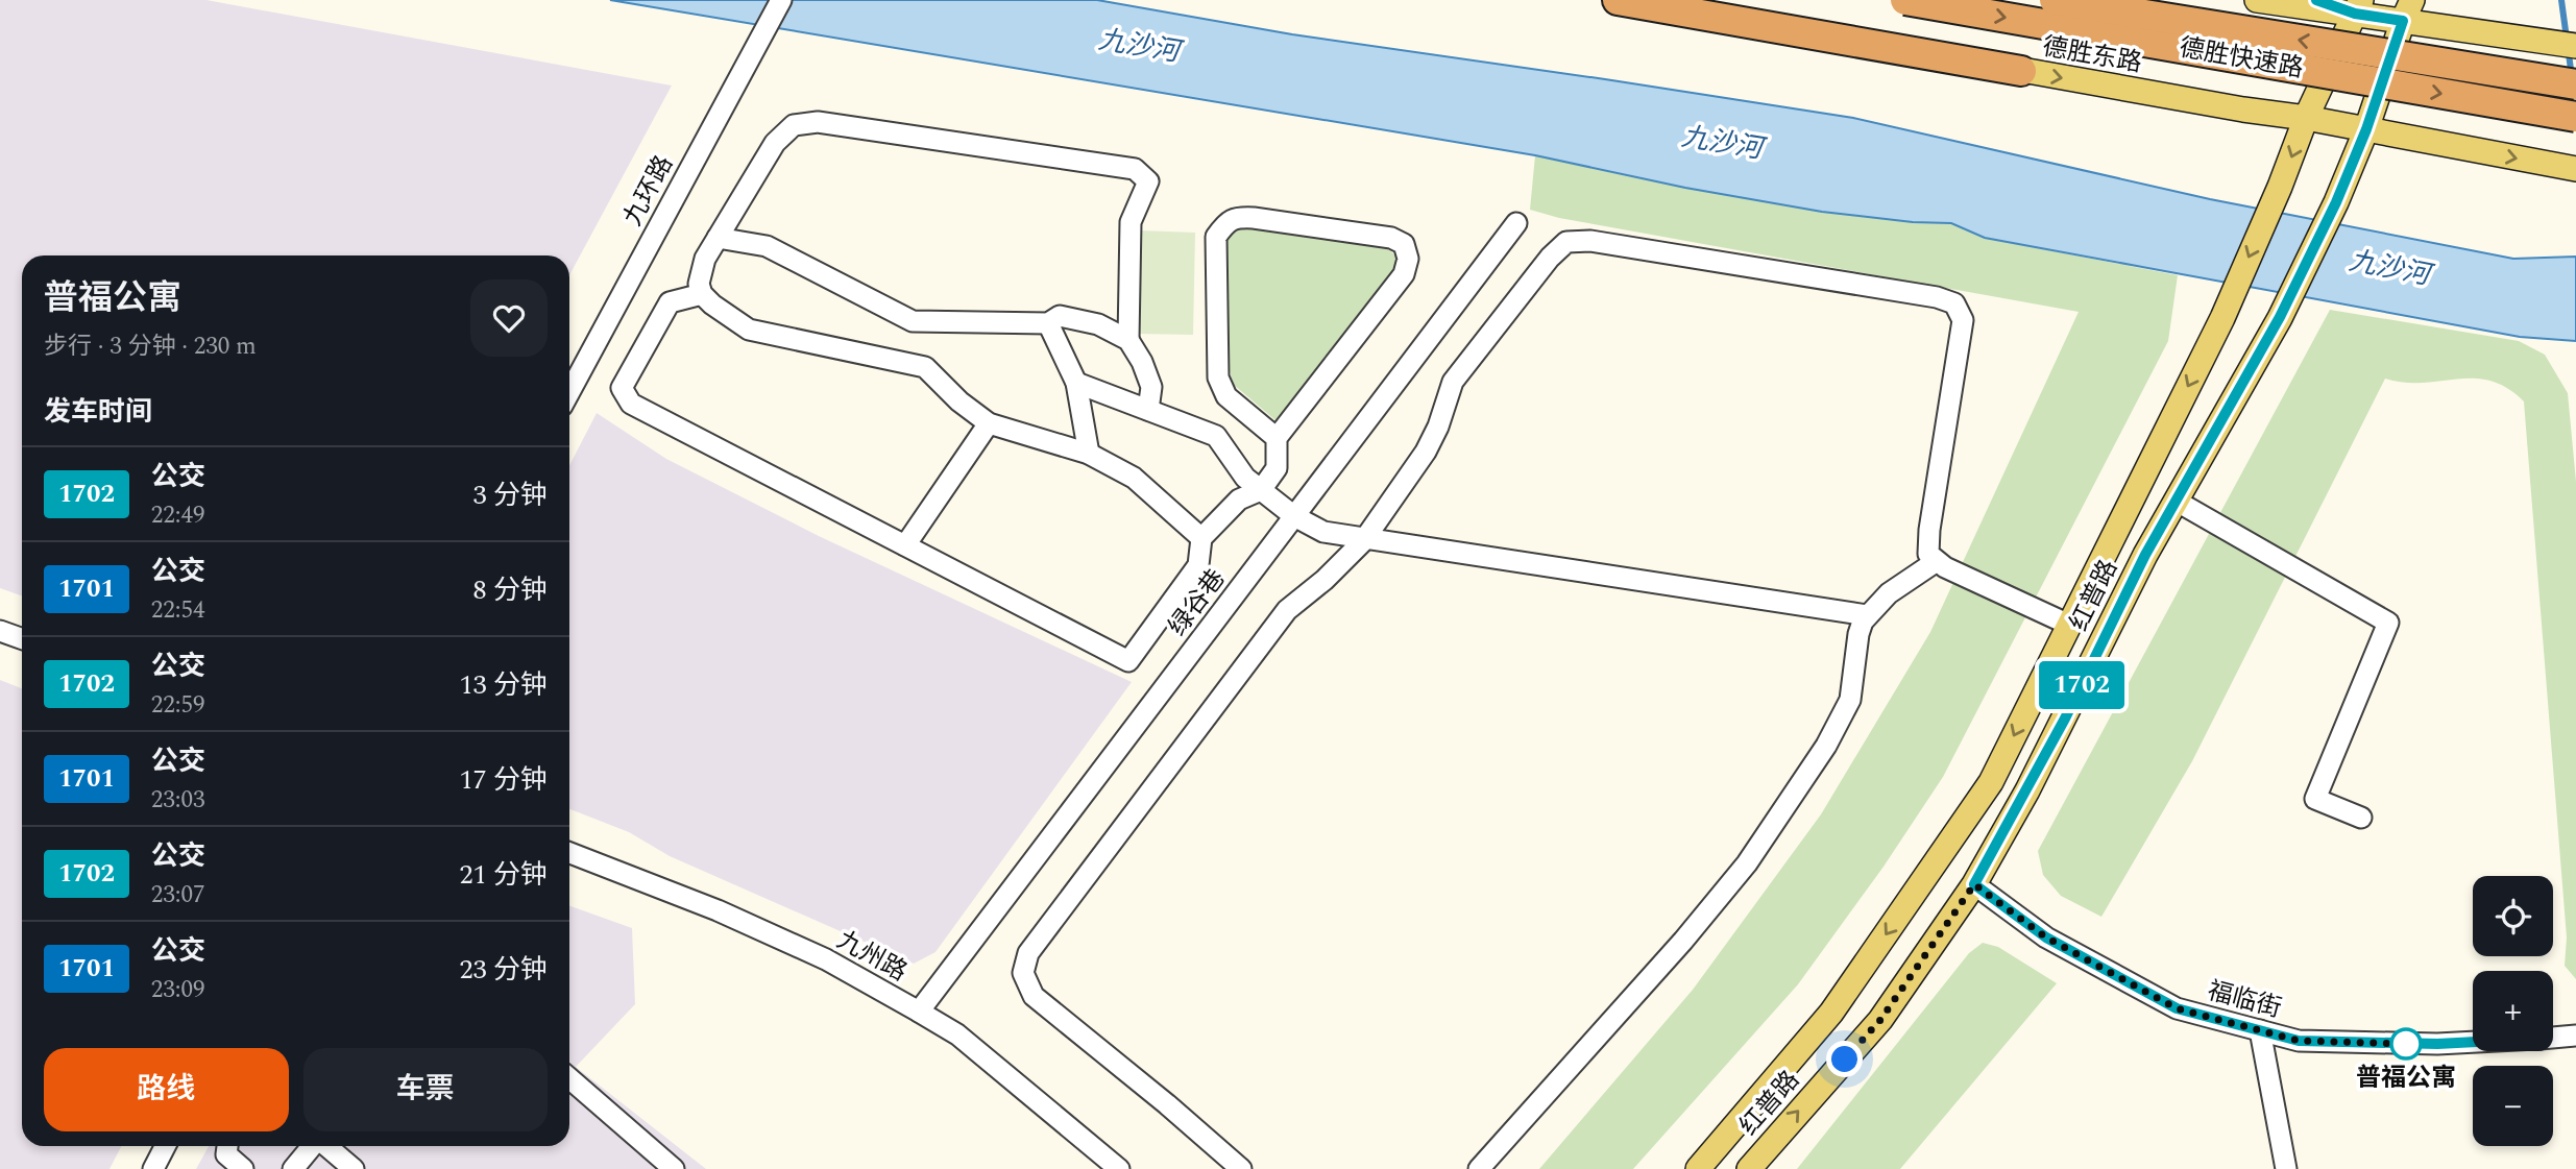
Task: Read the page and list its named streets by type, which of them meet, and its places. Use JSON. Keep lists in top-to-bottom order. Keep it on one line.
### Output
{"streets":{"highway":["德胜快速路"],"main road":["德胜东路","红普路"],"street":["九环路","绿谷巷","九州路","福临街"]},"crossings":[["德胜东路","红普路"],["红普路","福临街"],["绿谷巷","九州路"]],"water":["九沙河"],"places":["普福公寓"],"lines":["bus line 1702"],"page":{"on_map":"1702","heading":[["普福公寓","步行 · 3 分钟 · 230 m"],"发车时间"],"list":[{"mark":"1702","name":"公交","note":"22:49","value":"3 分钟"},{"mark":"1701","name":"公交","note":"22:54","value":"8 分钟"},{"mark":"1702","name":"公交","note":"22:59","value":"13 分钟"},{"mark":"1701","name":"公交","note":"23:03","value":"17 分钟"},{"mark":"1702","name":"公交","note":"23:07","value":"21 分钟"},{"mark":"1701","name":"公交","note":"23:09","value":"23 分钟"}],"map_buttons":["+","−"],"buttons":["路线","车票"]}}
